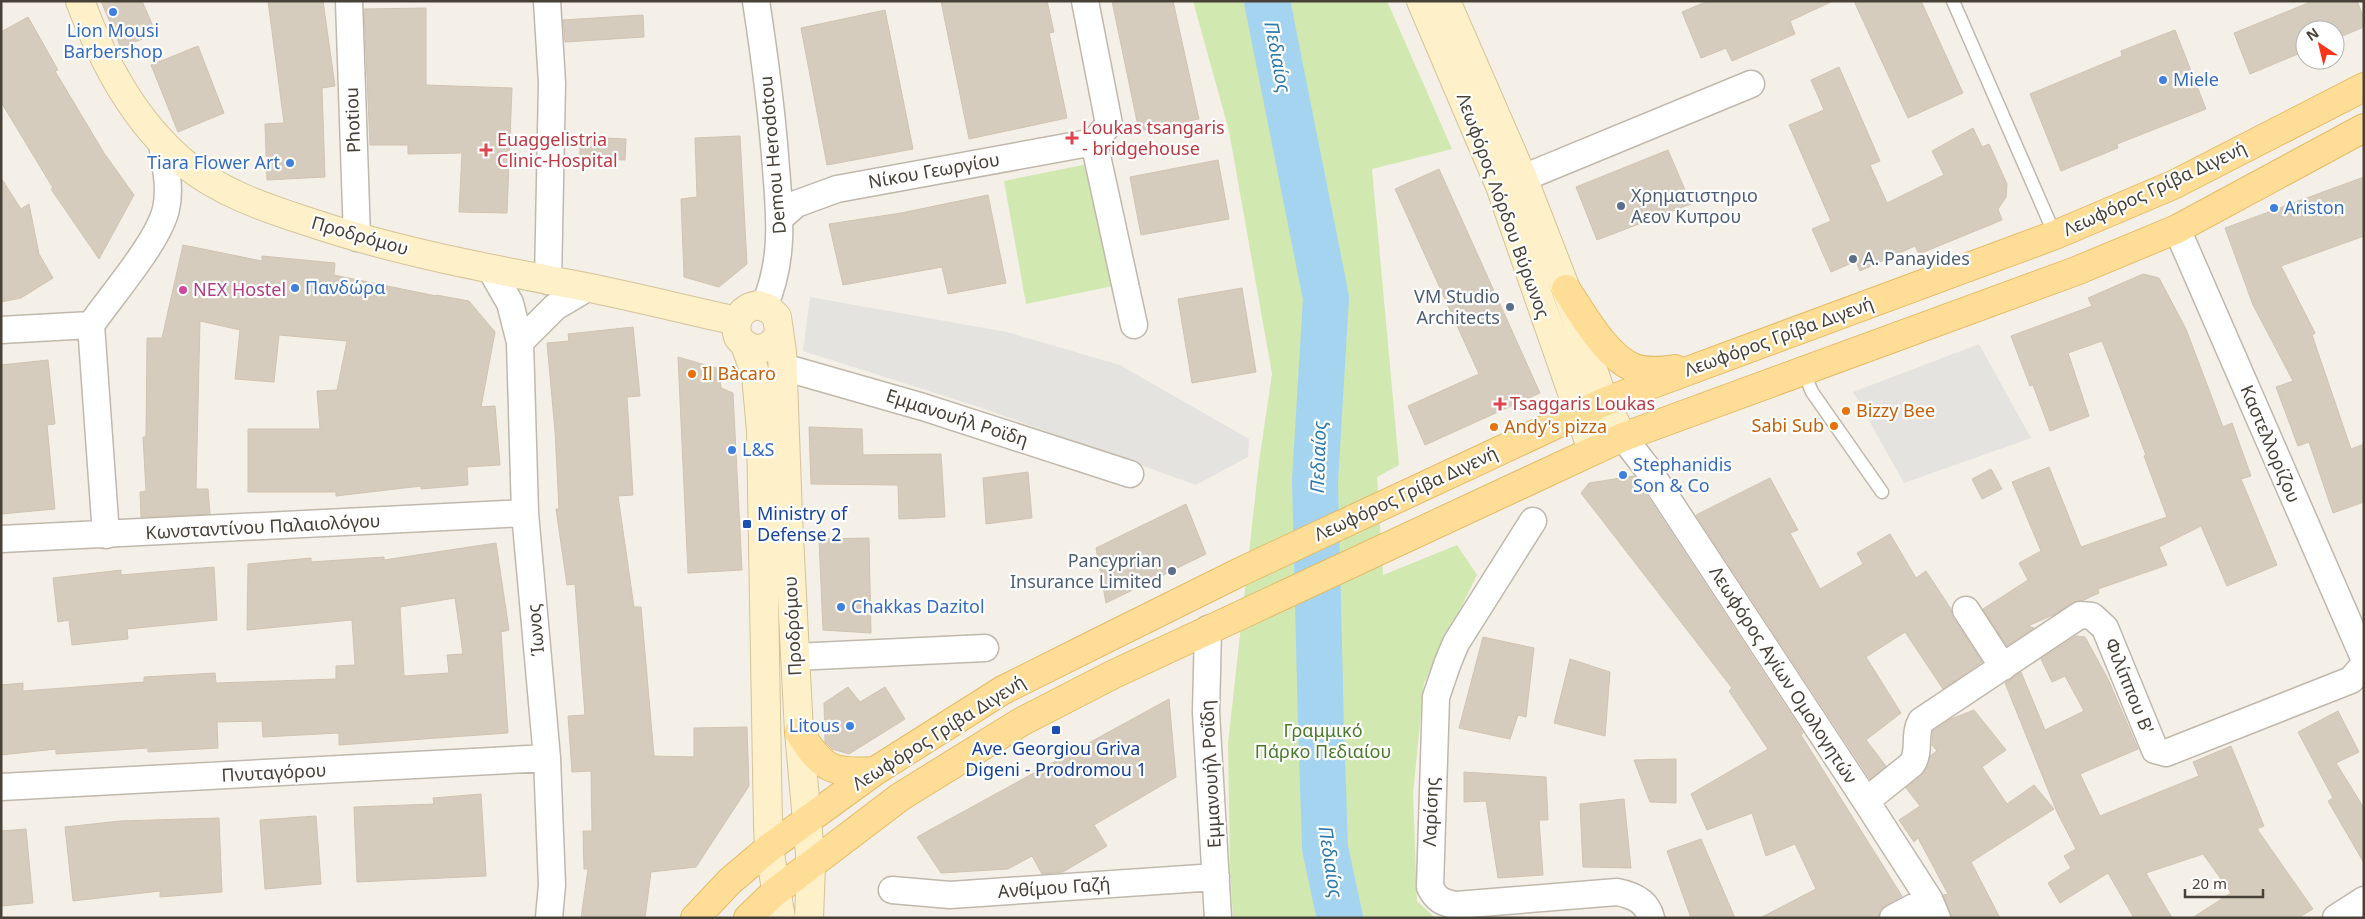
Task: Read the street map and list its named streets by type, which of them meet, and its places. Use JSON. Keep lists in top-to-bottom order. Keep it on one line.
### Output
{"streets":{"main road":["Λεωφόρος Γρίβα Διγενή"],"street":["Photiou","Demou Herodotou","Νίκου Γεωργίου","Λεωφόρος Λόρδου Βύρωνος","Προδρόμου","Εμμανουήλ Ροϊδη","Καστελλορίζου","Κωνσταντίνου Παλαιολόγου","Ίωνος","Λεωφόρος Αγίων Ομολογητών","Φιλίππου Β'","Πνυταγόρου","Εμμανουήλ Ροΐδη","Λαρίσης","Ανθίμου Γαζή"]},"crossings":[["Photiou","Προδρόμου"],["Demou Herodotou","Νίκου Γεωργίου"],["Demou Herodotou","Προδρόμου"],["Λεωφόρος Γρίβα Διγενή","Λεωφόρος Λόρδου Βύρωνος"],["Λεωφόρος Γρίβα Διγενή","Προδρόμου"],["Λεωφόρος Γρίβα Διγενή","Καστελλορίζου"],["Λεωφόρος Γρίβα Διγενή","Λεωφόρος Αγίων Ομολογητών"],["Λεωφόρος Γρίβα Διγενή","Εμμανουήλ Ροΐδη"],["Λεωφόρος Λόρδου Βύρωνος","Λεωφόρος Αγίων Ομολογητών"],["Προδρόμου","Εμμανουήλ Ροϊδη"],["Προδρόμου","Ίωνος"],["Κωνσταντίνου Παλαιολόγου","Ίωνος"],["Ίωνος","Πνυταγόρου"],["Λεωφόρος Αγίων Ομολογητών","Φιλίππου Β'"],["Εμμανουήλ Ροΐδη","Ανθίμου Γαζή"]],"water":["Πεδιαίος"],"parks":["Γραμμικό Πάρκο Πεδιαίου"],"places":{"other":["Lion Mousi Barbershop","Miele","Tiara Flower Art","Χρηματιστηριο Αεον Κυπρου","Ariston","A. Panayides","Πανδώρα","NEX Hostel","VM Studio Architects","Il Bàcaro","Bizzy Bee","Sabi Sub","Andy's pizza","L&S","Stephanidis Son & Co","Pancyprian Insurance Limited","Chakkas Dazitol","Litous"],"health":["Loukas tsangaris - bridgehouse","Euaggelistria Clinic-Hospital","Tsaggaris Loukas"],"transit":["Ministry of Defense 2","Ave. Georgiou Griva Digeni - Prodromou 1"]},"scale_bar":"20 m","north":"top left"}
